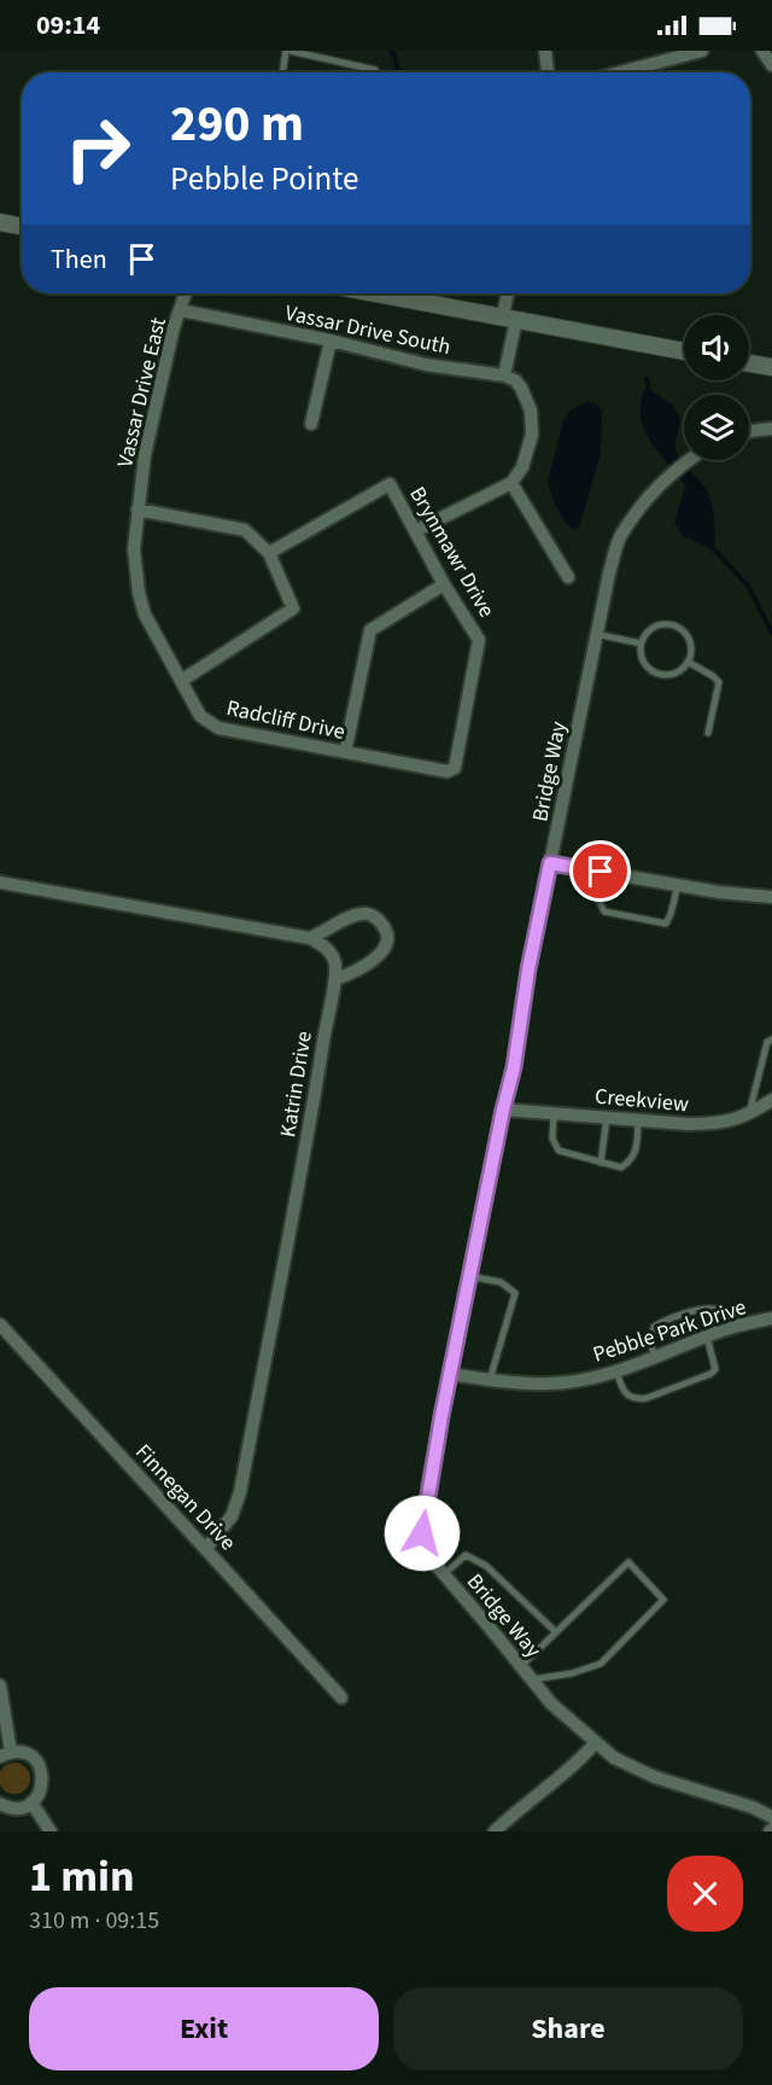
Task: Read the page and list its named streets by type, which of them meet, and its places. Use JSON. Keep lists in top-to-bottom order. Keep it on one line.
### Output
{"streets":{"street":["Vassar Drive South","Vassar Drive East","Brynmawr Drive","Radcliff Drive","Bridge Way","Katrin Drive","Creekview","Pebble Park Drive","Finnegan Drive"]},"crossings":[["Vassar Drive South","Vassar Drive East"],["Vassar Drive East","Radcliff Drive"],["Brynmawr Drive","Radcliff Drive"],["Bridge Way","Creekview"],["Bridge Way","Pebble Park Drive"],["Katrin Drive","Finnegan Drive"]],"page":{"status":"09:14","turn":["290 m","Pebble Pointe"],"then":"Then","heading":["1 min","310 m · 09:15"],"buttons":["Exit","Share"]}}
